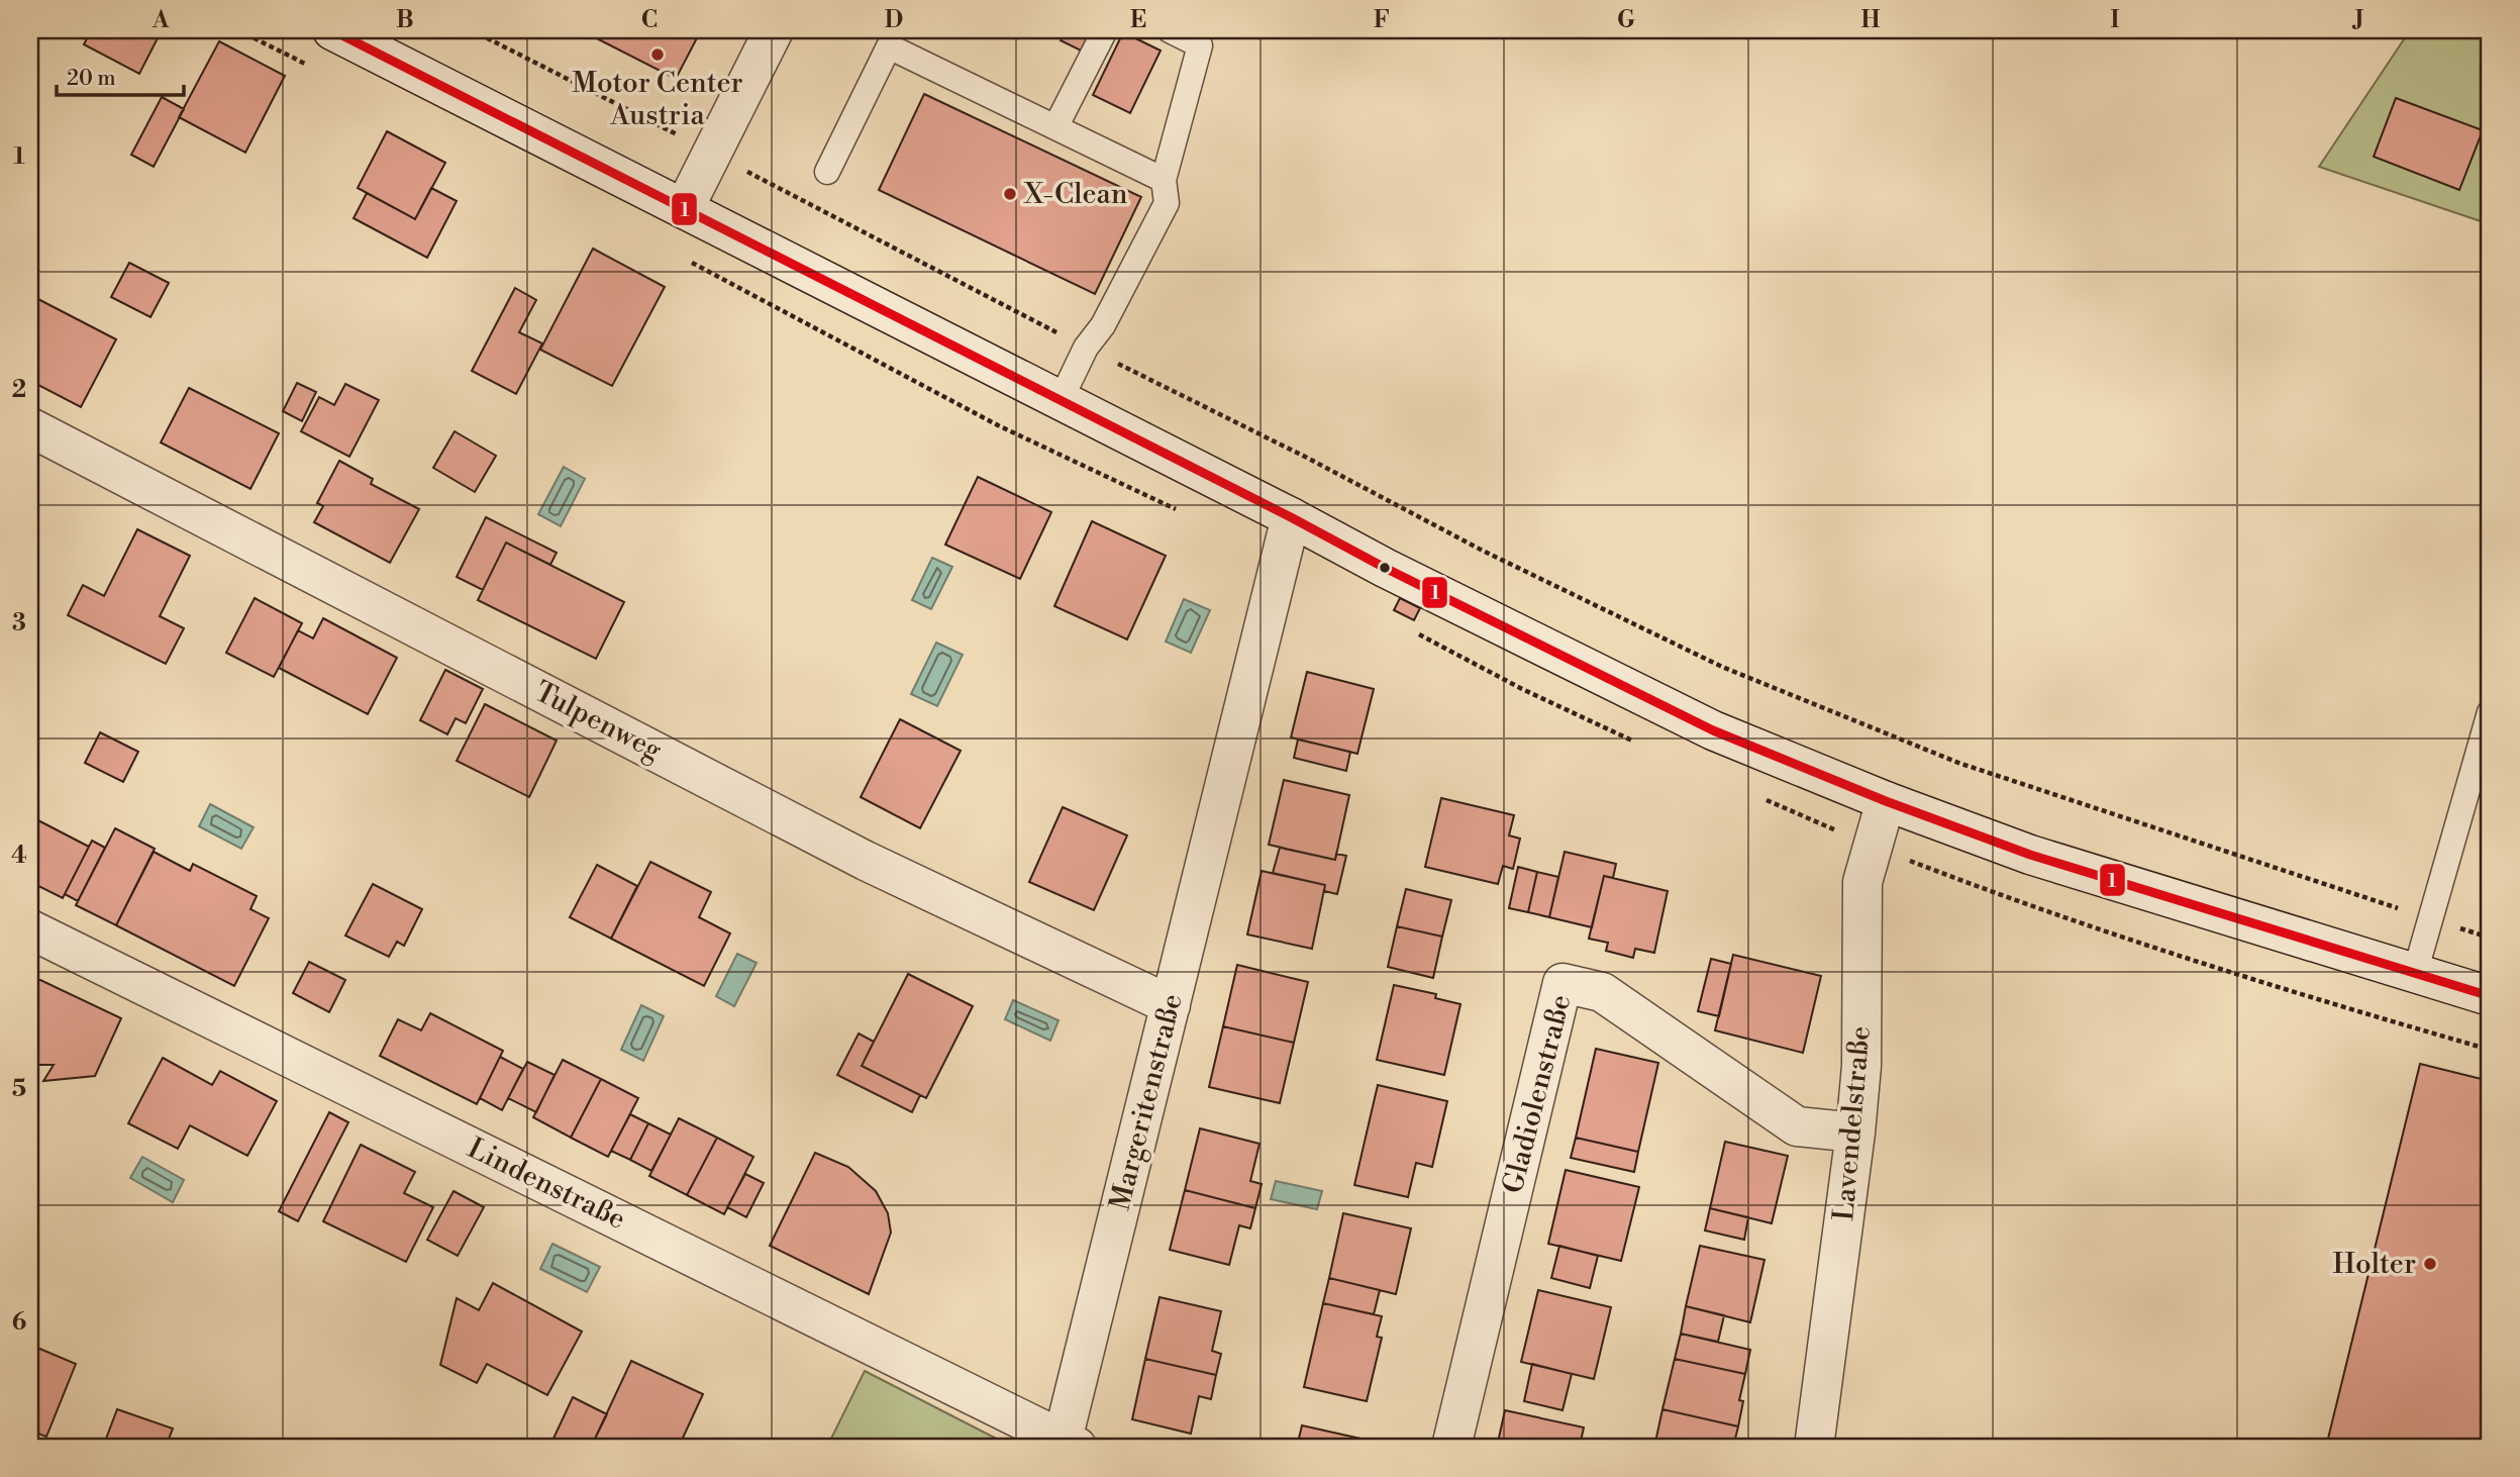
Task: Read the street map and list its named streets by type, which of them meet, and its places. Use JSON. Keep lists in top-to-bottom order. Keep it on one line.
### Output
{"streets":{"street":["Tulpenweg","Gladiolenstraße","Margeritenstraße","Lavendelstraße","Lindenstraße"]},"crossings":[["Tulpenweg","Margeritenstraße"],["Gladiolenstraße","Lavendelstraße"],["Margeritenstraße","Lindenstraße"]],"places":["Motor Center Austria","X-Clean","Holter"],"lines":["transit line 1"],"scale_bar":"20 m","grid":{"columns":["A","B","C","D","E","F","G","H","I","J"],"rows":["1","2","3","4","5","6"]}}
